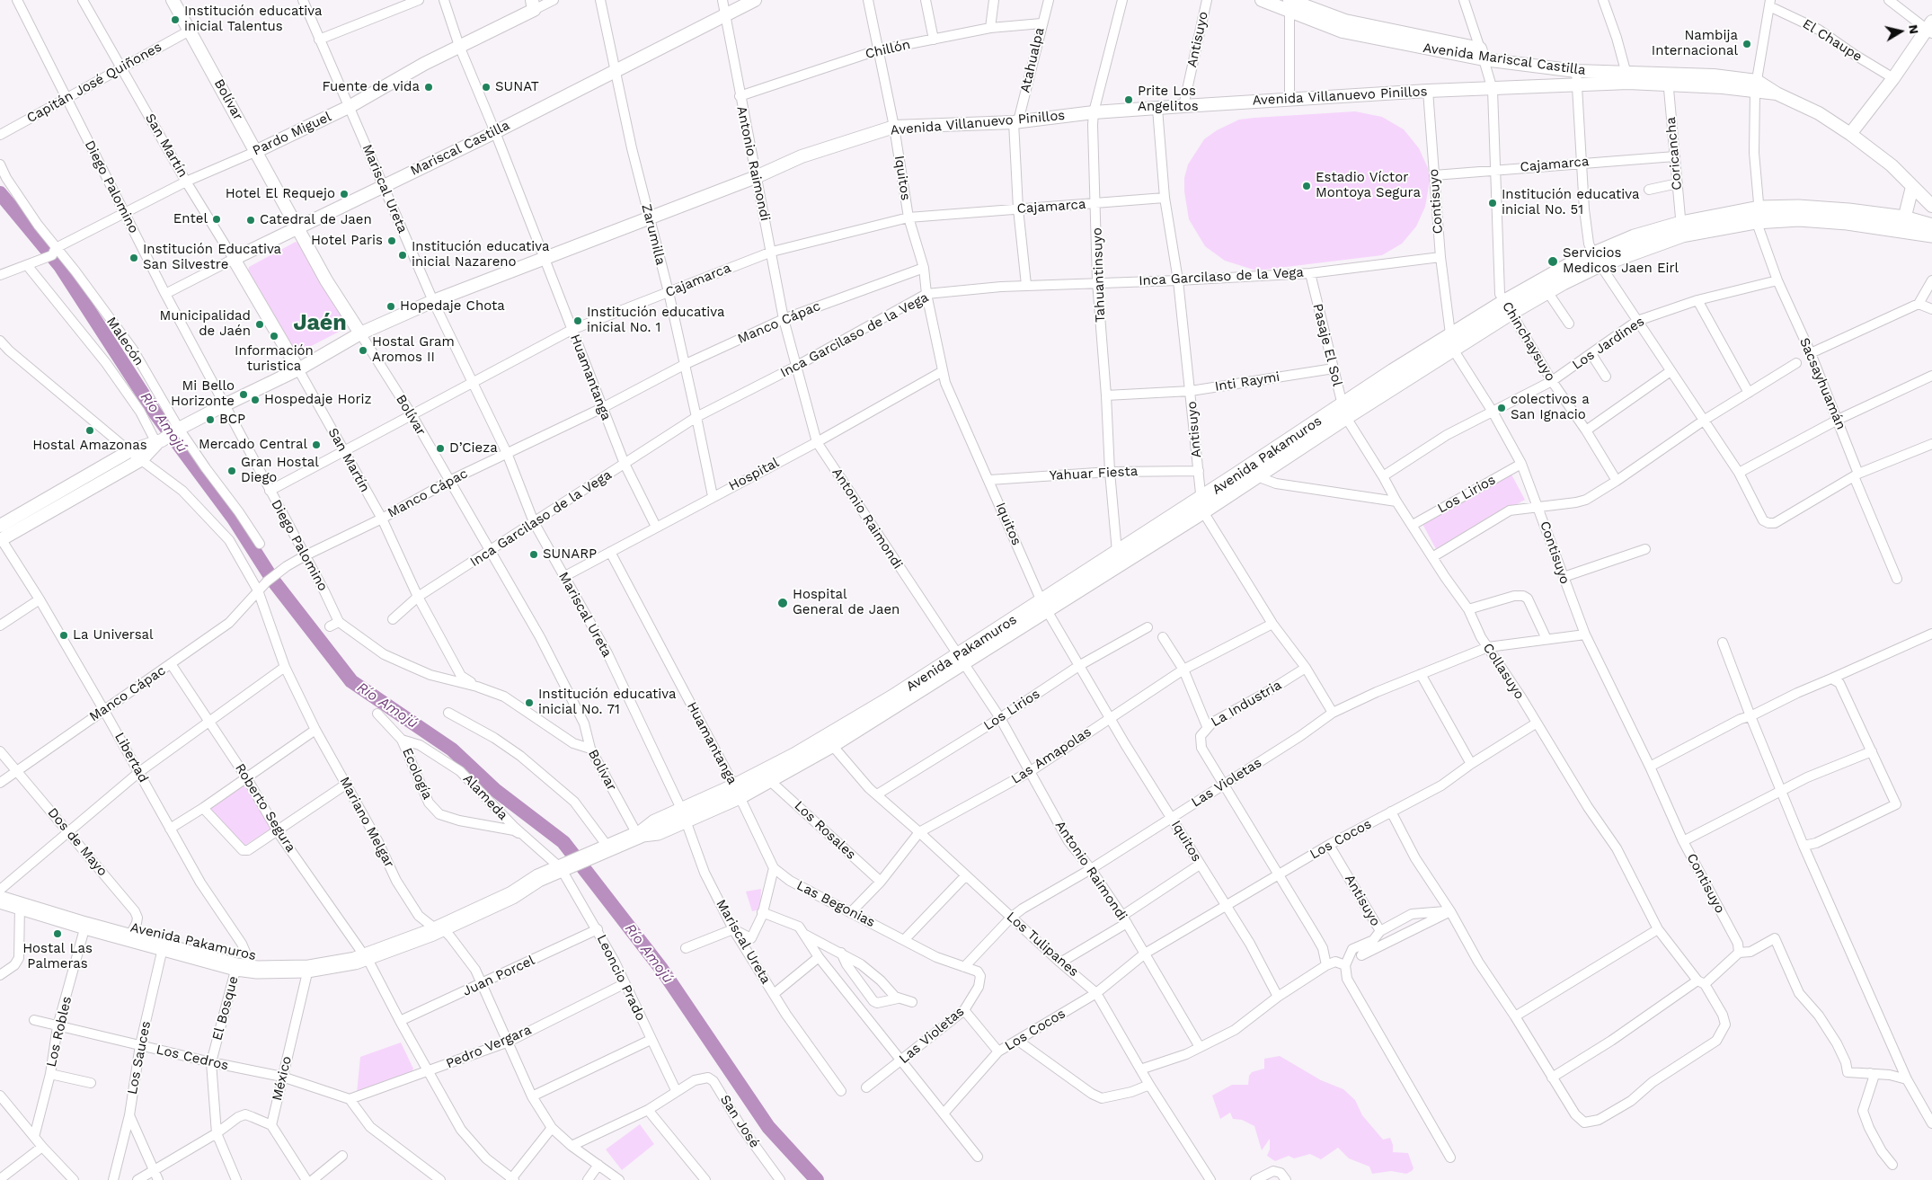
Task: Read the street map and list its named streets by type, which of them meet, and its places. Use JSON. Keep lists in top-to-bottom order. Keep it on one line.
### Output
{"streets":{"highway":["Avenida Pakamuros"],"street":["Antisuyo","El Chaupe","Chillón","Avenida Mariscal Castilla","Atahualpa","Capitán José Quiñones","Avenida Villanuevo Pinillos","Bolívar","Pardo Miguel","San Martín","Mariscal Castilla","Coricancha","Antonio Raimondi","Cajamarca","Iquitos","Diego Palomino","Mariscal Ureta","Contisuyo","Zarumilla","Tahuantinsuyo","Inca Garcilaso de la Vega","Manco Cápac","Malecón","Chinchaysuyo","Los Jardines","Pasaje El Sol","Huamantanga","Inti Raymi","Sacsayhuamán","Yahuar Fiesta","Hospital","Los Lirios","Collasuyo","La Industria","Las Amapolas","Libertad","Ecología","Las Violetas","Alameda","Roberto Segura","Mariano Melgar","Los Rosales","Los Cocos","Dos de Mayo","Las Begonias","Los Tulipanes","Juan Porcel","Leoncio Prado","El Bosque","Los Robles","Pedro Vergara","Los Sauces","Los Cedros","México","San José"]},"crossings":[["Antisuyo","Avenida Villanuevo Pinillos"],["Antisuyo","Cajamarca"],["Antisuyo","Inca Garcilaso de la Vega"],["Antisuyo","Inti Raymi"],["Antisuyo","Avenida Pakamuros"],["Antisuyo","Yahuar Fiesta"],["Antisuyo","La Industria"],["Antisuyo","Las Amapolas"],["Antisuyo","Las Violetas"],["Antisuyo","Los Cocos"],["El Chaupe","Sacsayhuamán"],["Chillón","Atahualpa"],["Chillón","Antonio Raimondi"],["Chillón","Iquitos"],["Avenida Mariscal Castilla","Avenida Villanuevo Pinillos"],["Avenida Mariscal Castilla","Coricancha"],["Avenida Mariscal Castilla","Chinchaysuyo"],["Avenida Mariscal Castilla","Sacsayhuamán"],["Atahualpa","Avenida Villanuevo Pinillos"],["Atahualpa","Cajamarca"],["Atahualpa","Inca Garcilaso de la Vega"],["Capitán José Quiñones","Bolívar"],["Capitán José Quiñones","San Martín"],["Capitán José Quiñones","Diego Palomino"],["Avenida Villanuevo Pinillos","Bolívar"],["Avenida Villanuevo Pinillos","San Martín"],["Avenida Villanuevo Pinillos","Antonio Raimondi"],["Avenida Villanuevo Pinillos","Iquitos"],["Avenida Villanuevo Pinillos","Diego Palomino"],["Avenida Villanuevo Pinillos","Mariscal Ureta"],["Avenida Villanuevo Pinillos","Contisuyo"],["Avenida Villanuevo Pinillos","Zarumilla"],["Avenida Villanuevo Pinillos","Tahuantinsuyo"],["Avenida Villanuevo Pinillos","Malecón"],["Avenida Villanuevo Pinillos","Chinchaysuyo"],["Avenida Villanuevo Pinillos","Huamantanga"],["Bolívar","Pardo Miguel"],["Bolívar","Mariscal Castilla"],["Bolívar","Cajamarca"],["Bolívar","Diego Palomino"],["Bolívar","Inca Garcilaso de la Vega"],["Bolívar","Manco Cápac"],["Bolívar","Avenida Pakamuros"],["Pardo Miguel","San Martín"],["Pardo Miguel","Diego Palomino"],["Pardo Miguel","Mariscal Ureta"],["Pardo Miguel","Malecón"],["Pardo Miguel","Huamantanga"],["San Martín","Mariscal Castilla"],["San Martín","Cajamarca"],["San Martín","Diego Palomino"],["San Martín","Inca Garcilaso de la Vega"],["San Martín","Manco Cápac"],["Mariscal Castilla","Antonio Raimondi"],["Mariscal Castilla","Diego Palomino"],["Mariscal Castilla","Mariscal Ureta"],["Mariscal Castilla","Zarumilla"],["Mariscal Castilla","Huamantanga"],["Coricancha","Cajamarca"],["Coricancha","Avenida Pakamuros"],["Antonio Raimondi","Cajamarca"],["Antonio Raimondi","Inca Garcilaso de la Vega"],["Antonio Raimondi","Manco Cápac"],["Antonio Raimondi","Avenida Pakamuros"],["Antonio Raimondi","Hospital"],["Antonio Raimondi","Los Lirios"],["Antonio Raimondi","Las Amapolas"],["Antonio Raimondi","Las Violetas"],["Antonio Raimondi","Los Cocos"],["Cajamarca","Iquitos"],["Cajamarca","Diego Palomino"],["Cajamarca","Mariscal Ureta"],["Cajamarca","Contisuyo"],["Cajamarca","Zarumilla"],["Cajamarca","Tahuantinsuyo"],["Cajamarca","Chinchaysuyo"],["Cajamarca","Huamantanga"],["Iquitos","Inca Garcilaso de la Vega"],["Iquitos","Manco Cápac"],["Iquitos","Avenida Pakamuros"],["Iquitos","Yahuar Fiesta"],["Iquitos","Hospital"],["Iquitos","Los Lirios"],["Iquitos","Las Amapolas"],["Iquitos","Las Violetas"],["Iquitos","Los Cocos"],["Diego Palomino","Manco Cápac"],["Mariscal Ureta","Inca Garcilaso de la Vega"],["Mariscal Ureta","Manco Cápac"],["Mariscal Ureta","Avenida Pakamuros"],["Mariscal Ureta","Hospital"],["Contisuyo","Inca Garcilaso de la Vega"],["Contisuyo","Los Jardines"],["Contisuyo","Avenida Pakamuros"],["Contisuyo","Los Lirios"],["Contisuyo","Las Violetas"],["Zarumilla","Inca Garcilaso de la Vega"],["Zarumilla","Manco Cápac"],["Zarumilla","Hospital"],["Tahuantinsuyo","Inca Garcilaso de la Vega"],["Tahuantinsuyo","Inti Raymi"],["Tahuantinsuyo","Avenida Pakamuros"],["Tahuantinsuyo","Yahuar Fiesta"],["Inca Garcilaso de la Vega","Pasaje El Sol"],["Inca Garcilaso de la Vega","Huamantanga"],["Manco Cápac","Huamantanga"],["Manco Cápac","Libertad"],["Manco Cápac","Roberto Segura"],["Manco Cápac","Mariano Melgar"],["Manco Cápac","Dos de Mayo"],["Chinchaysuyo","Los Jardines"],["Chinchaysuyo","Avenida Pakamuros"],["Los Jardines","Sacsayhuamán"],["Los Jardines","Collasuyo"],["Pasaje El Sol","Inti Raymi"],["Pasaje El Sol","Avenida Pakamuros"],["Pasaje El Sol","Collasuyo"],["Huamantanga","Avenida Pakamuros"],["Huamantanga","Hospital"],["Huamantanga","Las Begonias"],["Sacsayhuamán","Avenida Pakamuros"],["Avenida Pakamuros","Collasuyo"],["Avenida Pakamuros","Libertad"],["Avenida Pakamuros","Alameda"],["Avenida Pakamuros","Roberto Segura"],["Avenida Pakamuros","Mariano Melgar"],["Avenida Pakamuros","Los Rosales"],["Avenida Pakamuros","Dos de Mayo"],["Avenida Pakamuros","Las Begonias"],["Avenida Pakamuros","Los Tulipanes"],["Avenida Pakamuros","Leoncio Prado"],["Avenida Pakamuros","El Bosque"],["Los Lirios","Collasuyo"],["Los Lirios","Los Tulipanes"],["Collasuyo","Las Violetas"],["Collasuyo","Los Cocos"],["La Industria","Las Violetas"],["Las Amapolas","Los Rosales"],["Las Amapolas","Las Begonias"],["Las Amapolas","Los Tulipanes"],["Libertad","El Bosque"],["Ecología","Alameda"],["Las Violetas","Las Begonias"],["Las Violetas","Los Tulipanes"],["Alameda","Leoncio Prado"],["Roberto Segura","Juan Porcel"],["Roberto Segura","Pedro Vergara"],["Mariano Melgar","Juan Porcel"],["Mariano Melgar","Pedro Vergara"],["Los Cocos","Los Tulipanes"],["Juan Porcel","Leoncio Prado"],["Leoncio Prado","Pedro Vergara"],["Leoncio Prado","San José"],["El Bosque","Los Cedros"],["Los Robles","Los Cedros"],["Pedro Vergara","Los Cedros"],["Los Sauces","Los Cedros"],["Los Cedros","México"]],"districts":["Jaén"],"water":["Río Amojú"],"places":["Institución educativa inicial Talentus","Nambija Internacional","Fuente de vida","SUNAT","Prite Los Angelitos","Estadio Víctor Montoya Segura","Hotel El Requejo","Institución educativa inicial No. 51","Entel","Catedral de Jaen","Hotel Paris","Institución educativa inicial Nazareno","Institución Educativa San Silvestre","Servicios Medicos Jaen Eirl","Hopedaje Chota","Institución educativa inicial No. 1","Municipalidad de Jaén","Información turistica","Hostal Gram Aromos II","Mi Bello Horizonte","Hospedaje Horiz","colectivos a San Ignacio","BCP","Hostal Amazonas","Mercado Central","D’Cieza","Gran Hostal Diego","SUNARP","Hospital General de Jaen","La Universal","Institución educativa inicial No. 71","Hostal Las Palmeras"],"north":"right"}
